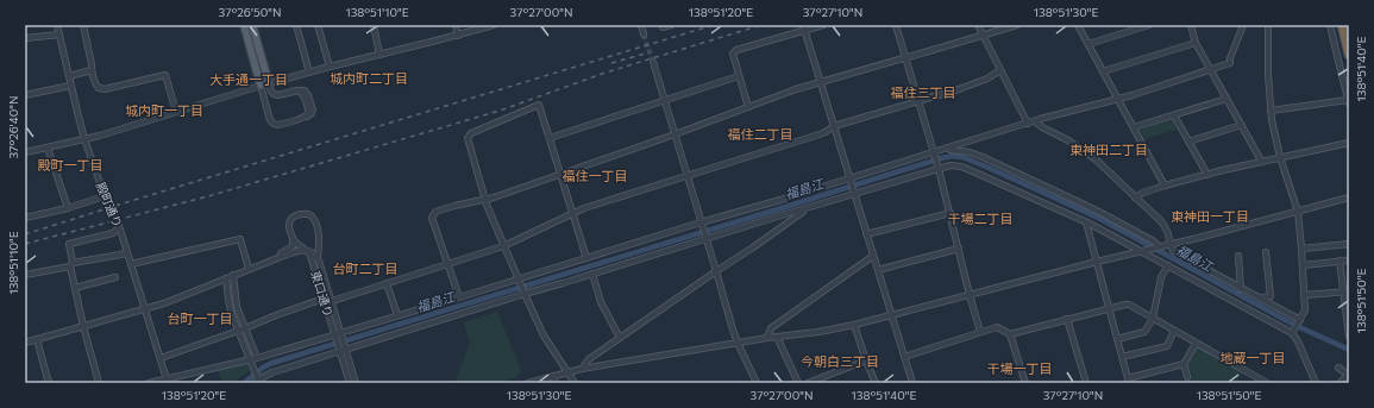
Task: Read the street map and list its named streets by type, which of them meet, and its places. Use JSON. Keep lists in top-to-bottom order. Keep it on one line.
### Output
{"streets":{"street":["殿町通り","東口通り"]},"districts":["城内町二丁目","大手通一丁目","福住三丁目","城内町一丁目","福住二丁目","東神田二丁目","殿町一丁目","福住一丁目","東神田一丁目","干場二丁目","台町二丁目","台町一丁目","地蔵一丁目","今朝白三丁目","干場一丁目"],"water":["福島江"],"coordinates":["37°26'50\"N","138°51'10\"E","37°27'00\"N","138°51'20\"E","37°27'10\"N","138°51'30\"E","138°51'40\"E","37°26'40\"N","138°51'50\"E"]}
